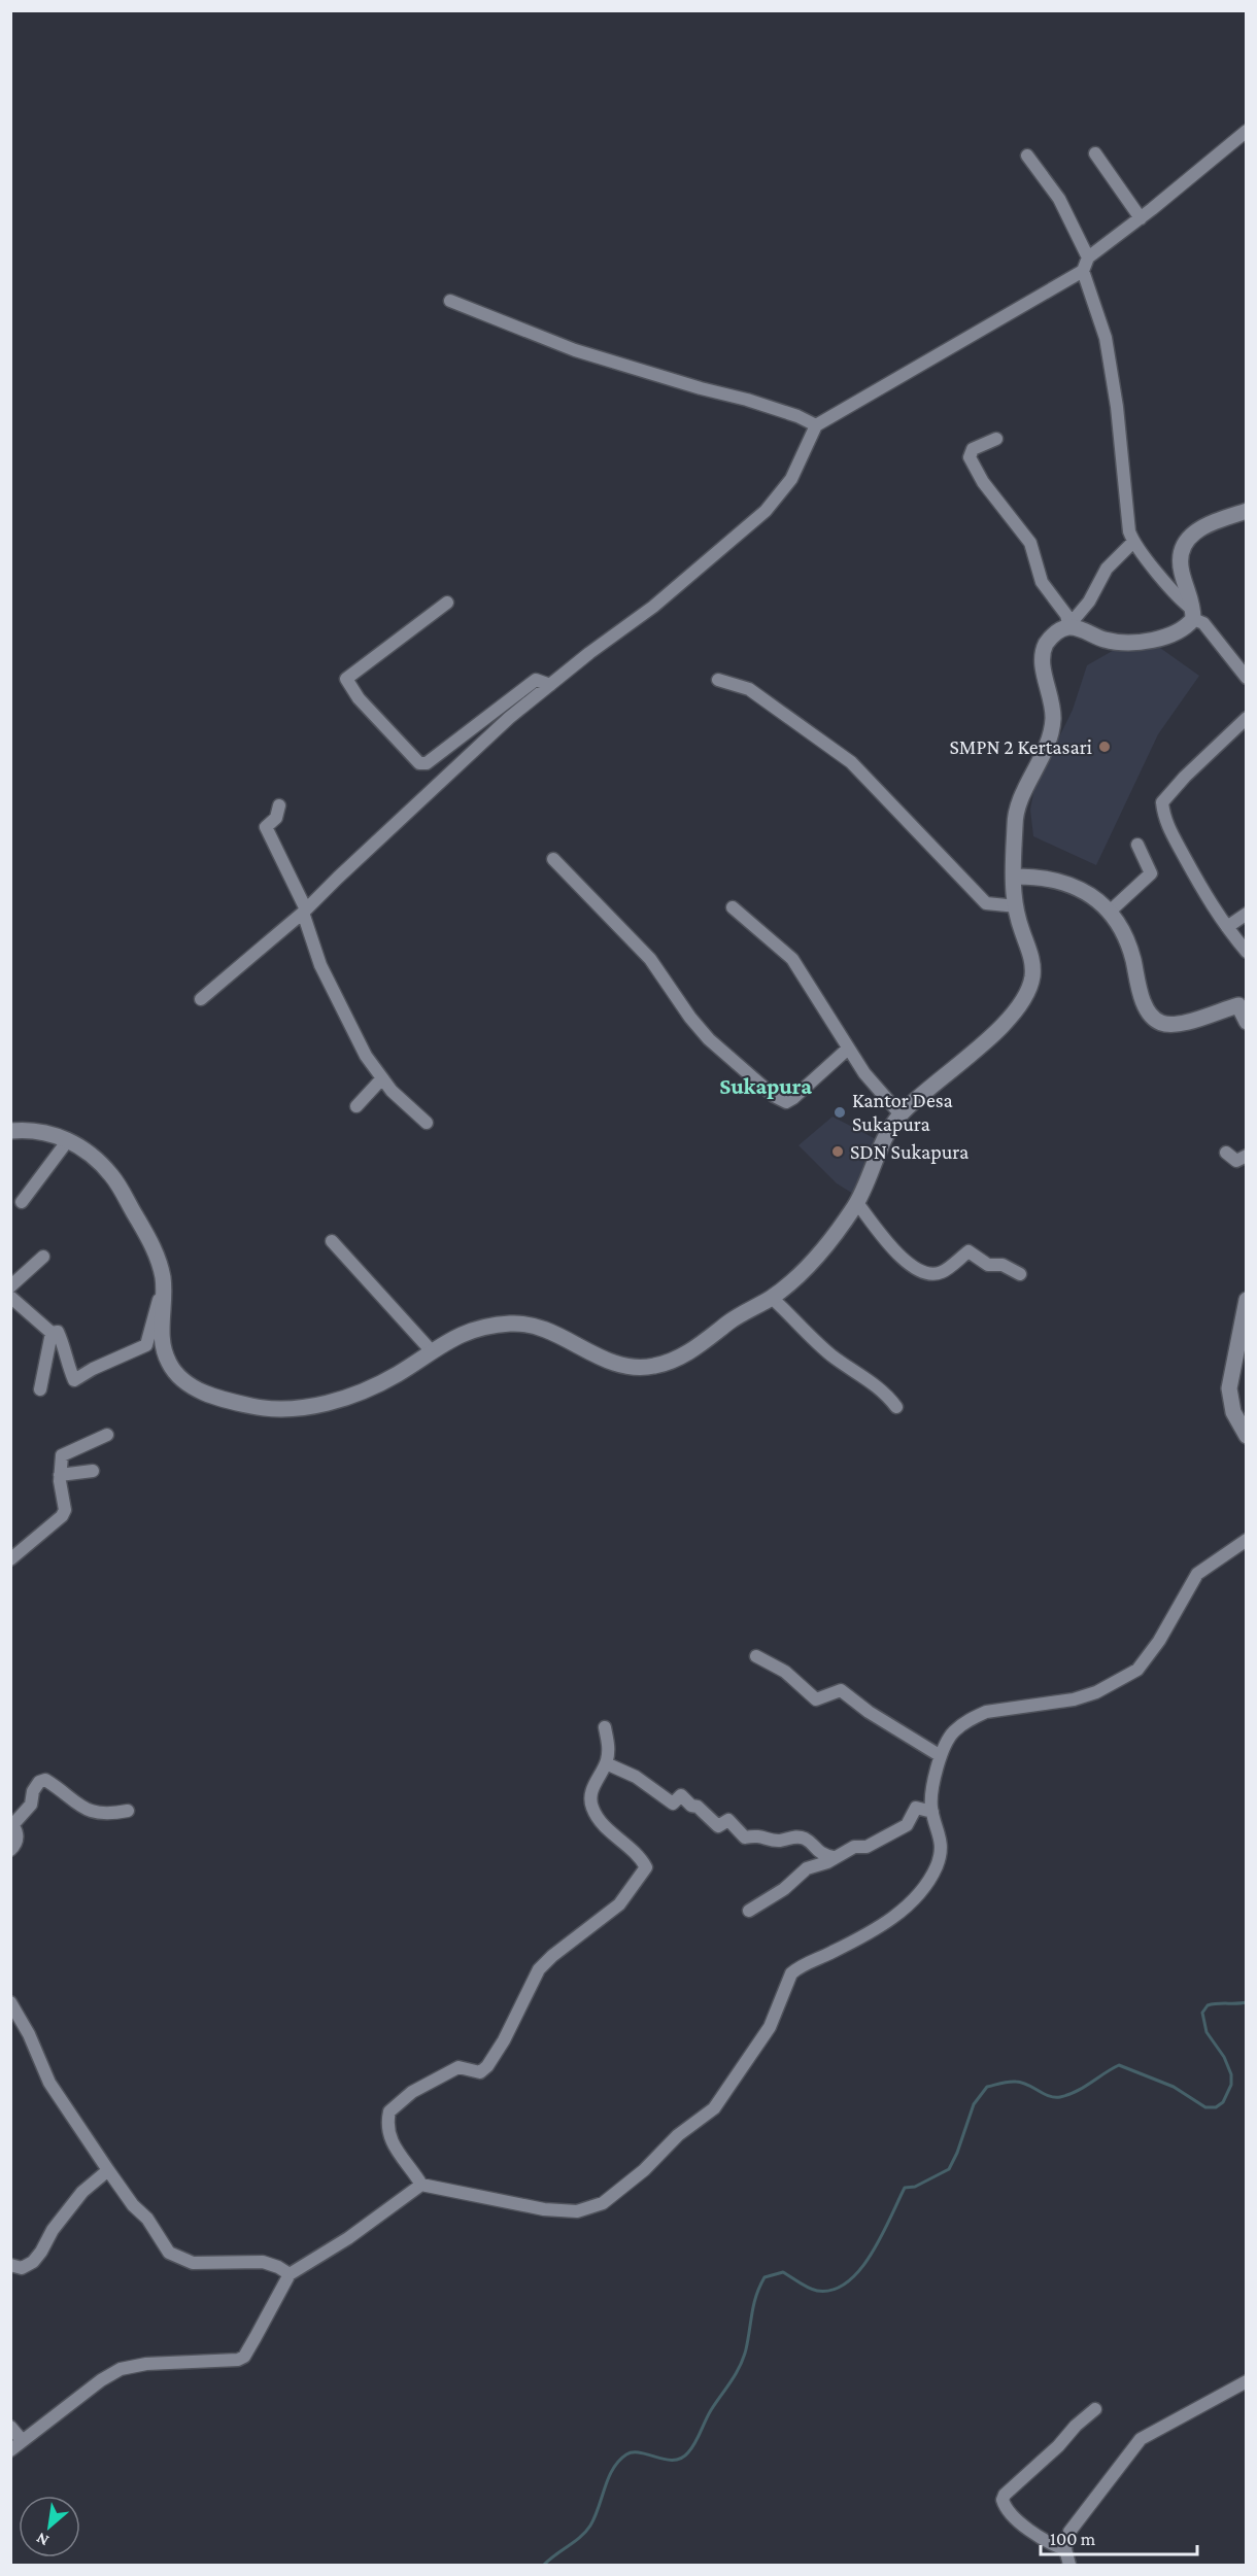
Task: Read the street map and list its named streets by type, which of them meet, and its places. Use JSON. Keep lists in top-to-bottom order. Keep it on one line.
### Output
{"districts":["Sukapura"],"places":["SMPN 2 Kertasari","Kantor Desa Sukapura","SDN Sukapura"],"scale_bar":"100 m","north":"bottom left"}
